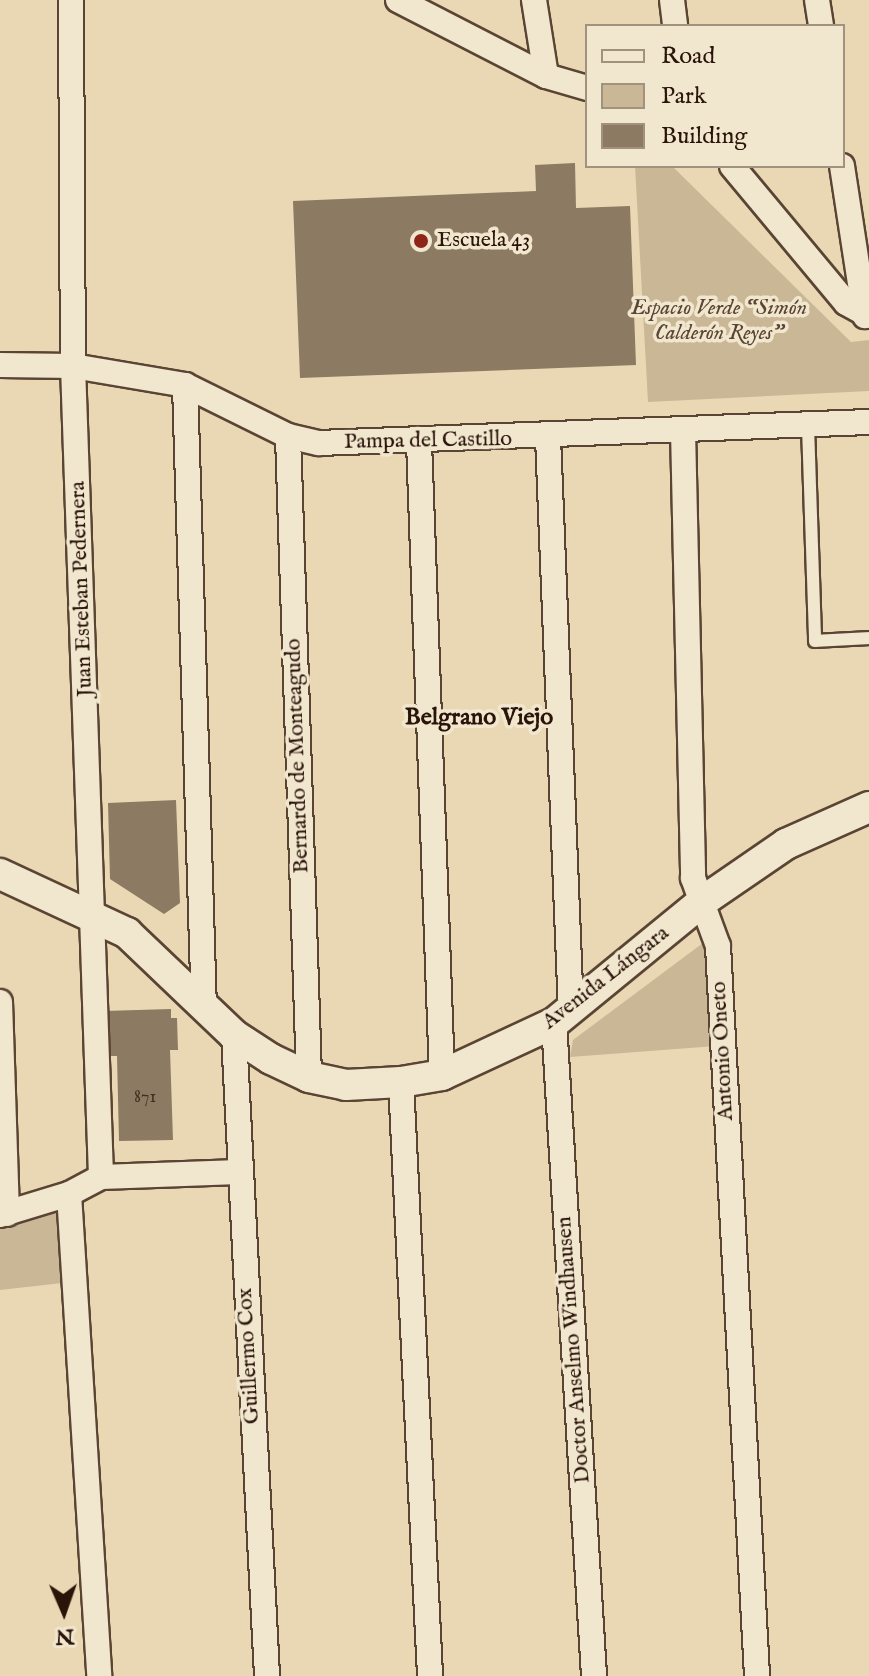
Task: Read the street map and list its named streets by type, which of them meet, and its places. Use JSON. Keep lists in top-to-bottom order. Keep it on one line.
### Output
{"streets":{"street":["Pampa del Castillo","Juan Esteban Pedernera","Bernardo de Monteagudo","Avenida Lángara","Antonio Oneto","Doctor Anselmo Windhausen","Guillermo Cox"]},"crossings":[["Pampa del Castillo","Juan Esteban Pedernera"],["Pampa del Castillo","Bernardo de Monteagudo"],["Pampa del Castillo","Antonio Oneto"],["Pampa del Castillo","Doctor Anselmo Windhausen"],["Juan Esteban Pedernera","Avenida Lángara"],["Bernardo de Monteagudo","Avenida Lángara"],["Avenida Lángara","Antonio Oneto"],["Avenida Lángara","Doctor Anselmo Windhausen"],["Avenida Lángara","Guillermo Cox"]],"districts":["Belgrano Viejo"],"parks":["Espacio Verde “Simón Calderón Reyes”"],"places":["Escuela 43"],"house_numbers":["871"],"legend":["Road","Park","Building"],"north":"bottom"}
